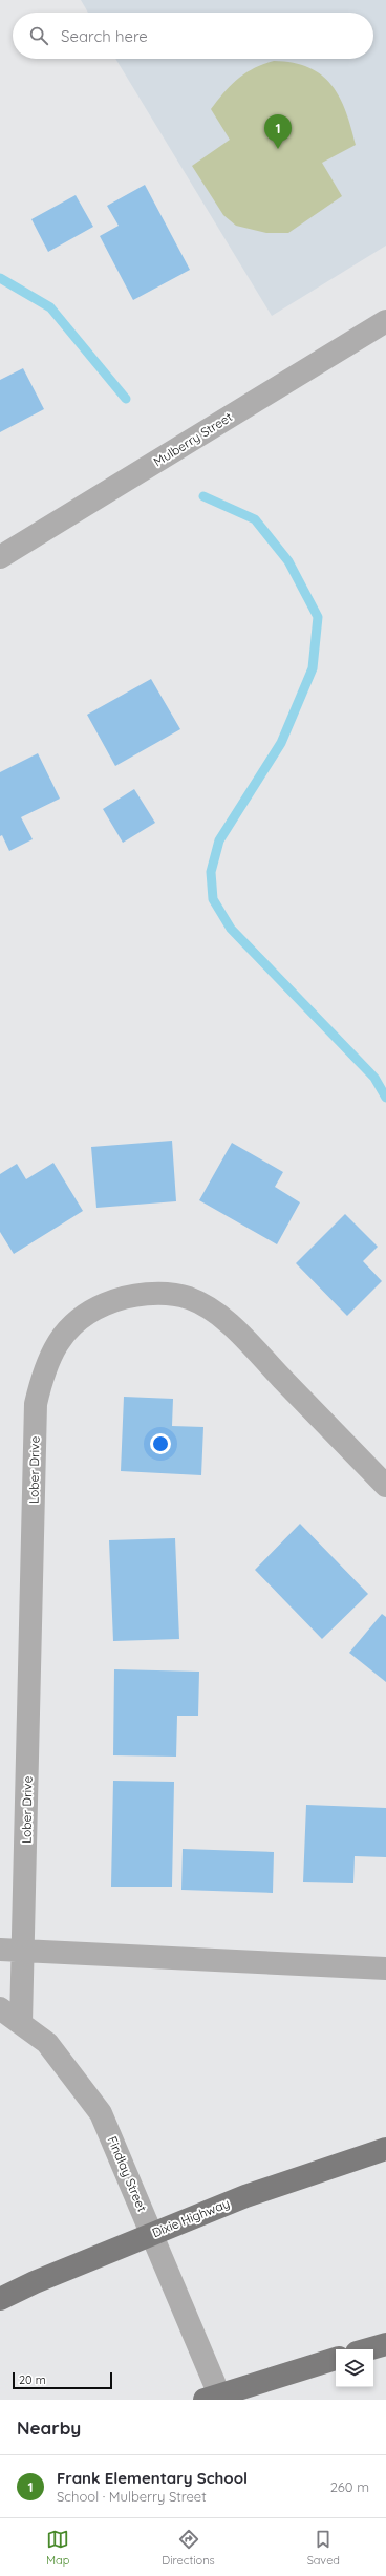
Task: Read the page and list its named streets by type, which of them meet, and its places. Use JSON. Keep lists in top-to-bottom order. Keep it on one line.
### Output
{"streets":{"main road":["Dixie Highway"],"street":["Mulberry Street","Lober Drive","Findlay Street"]},"crossings":[["Lober Drive","Findlay Street"],["Findlay Street","Dixie Highway"]],"scale_bar":"20 m","page":{"search":"Search here","pins":"1","scale":"20 m","heading":"Nearby","list":[{"mark":"1","name":"Frank Elementary School","note":"School · Mulberry Street","value":"260 m"}],"nav":["Map","Directions","Saved"]}}
